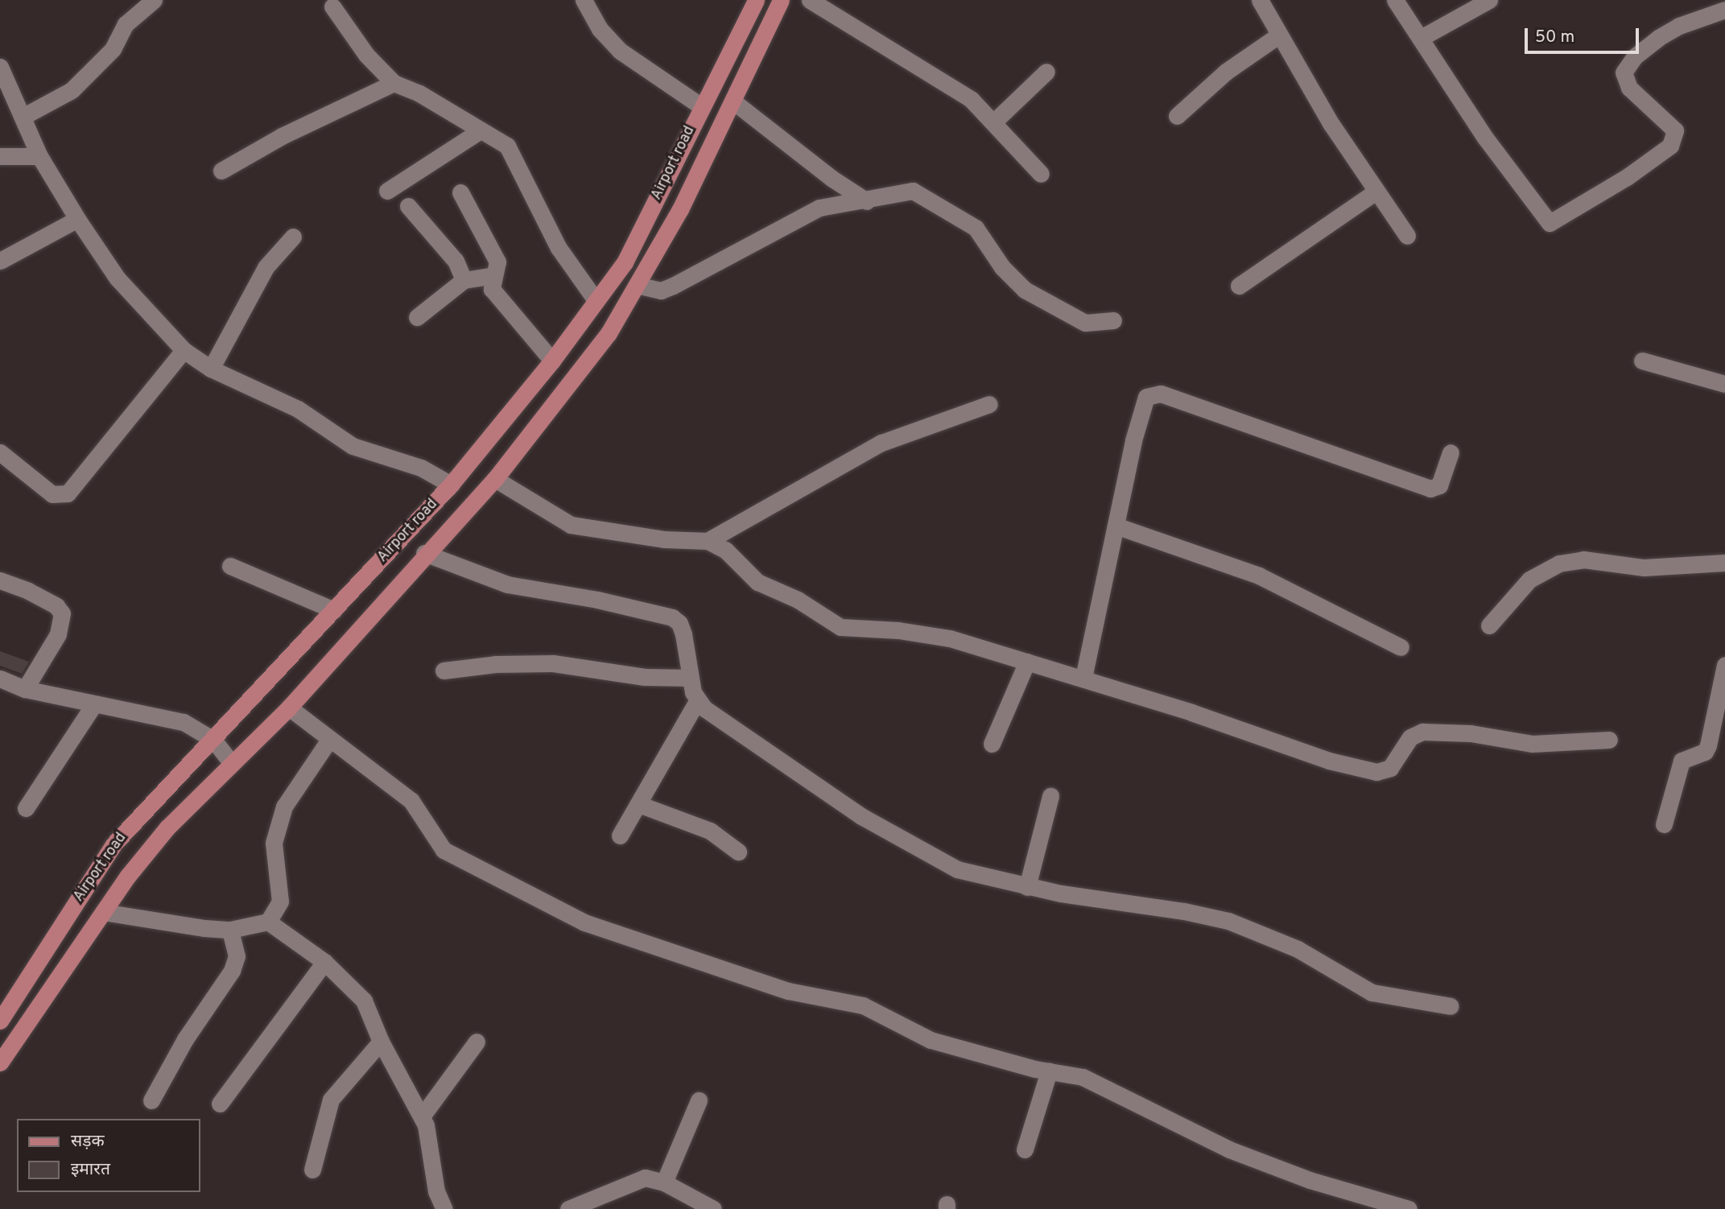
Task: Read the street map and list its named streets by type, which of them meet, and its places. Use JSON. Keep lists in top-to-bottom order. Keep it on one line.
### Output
{"streets":{"main road":["Airport road"]},"legend":["सड़क","इमारत"],"scale_bar":"50 m"}
